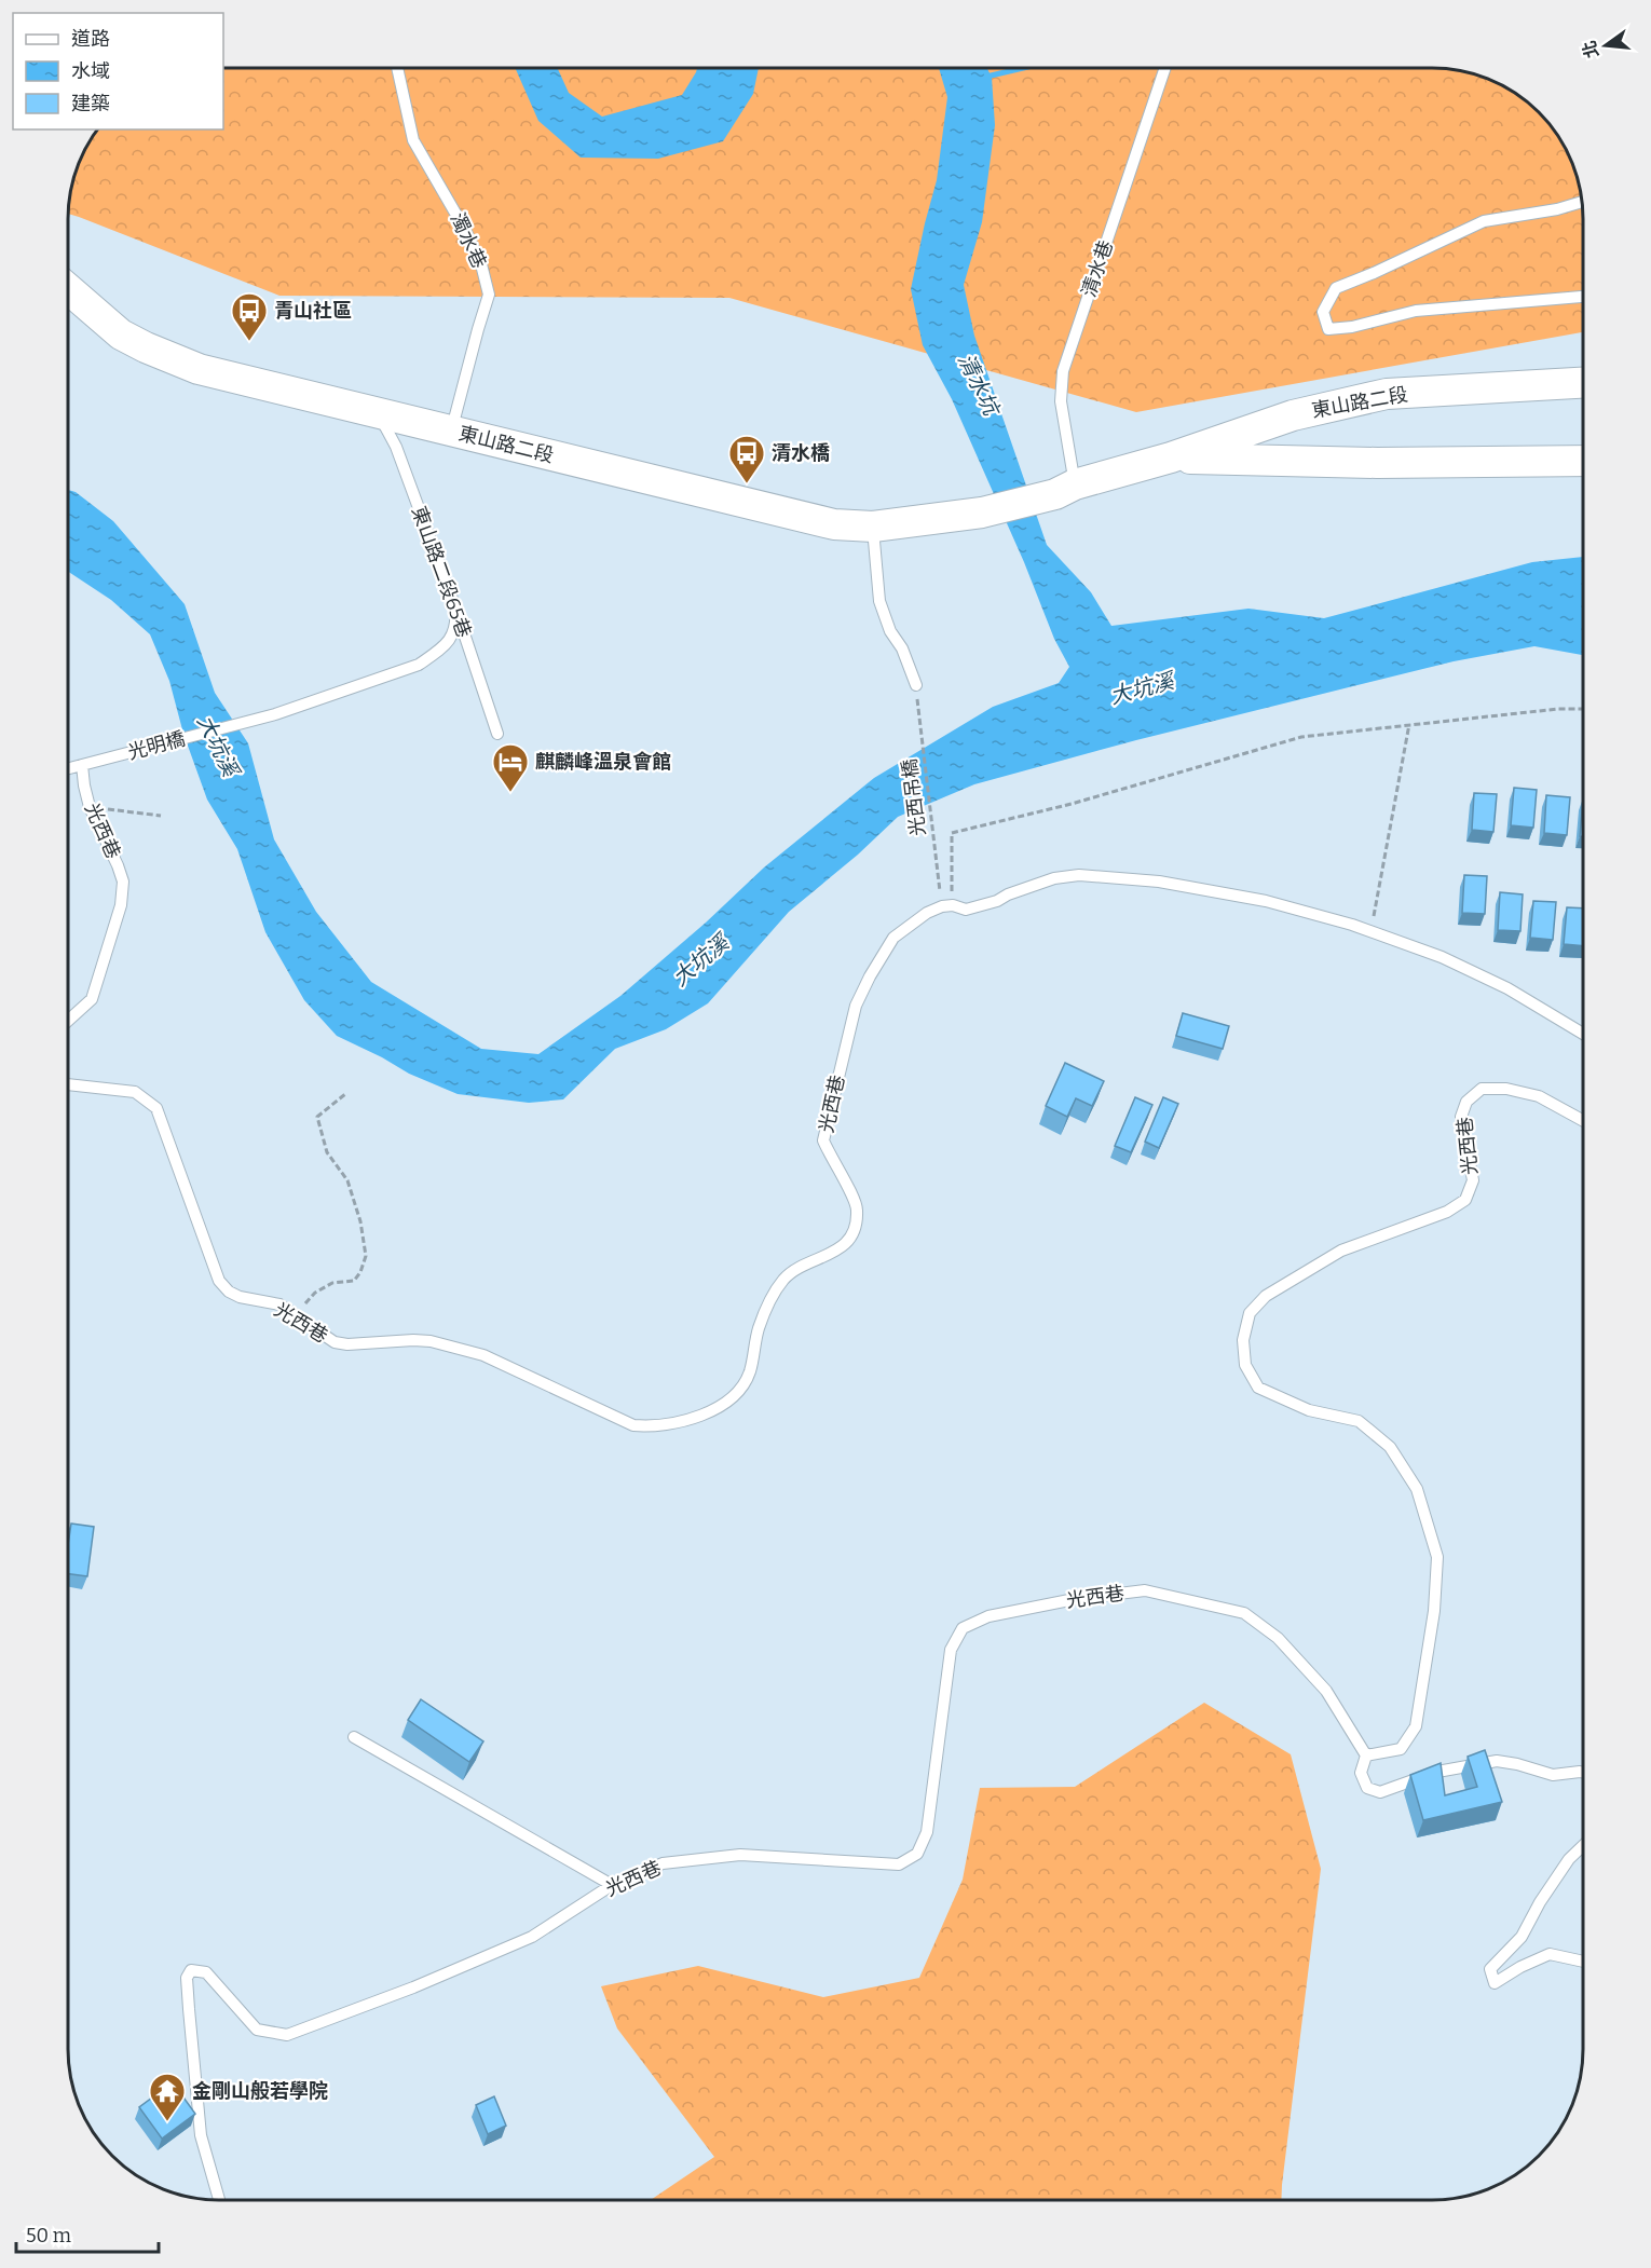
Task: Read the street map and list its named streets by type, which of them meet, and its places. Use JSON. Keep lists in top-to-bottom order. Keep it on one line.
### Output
{"streets":{"main road":["東山路二段"],"lane":["濁水巷","清水巷","東山路二段65巷","光明橋","光西巷"],"path":["光西吊橋"]},"crossings":[["濁水巷","東山路二段"],["清水巷","東山路二段"],["東山路二段","東山路二段65巷"],["東山路二段65巷","光明橋"],["光明橋","光西巷"],["光西吊橋","光西巷"]],"water":["清水坑","大坑溪"],"places":{"bus stop":["青山社區","清水橋"],"hotel":["麒麟峰溫泉會館"],"temple":["金剛山般若學院"]},"legend":["道路","水域","建築"],"scale_bar":"50 m","north":"left"}
